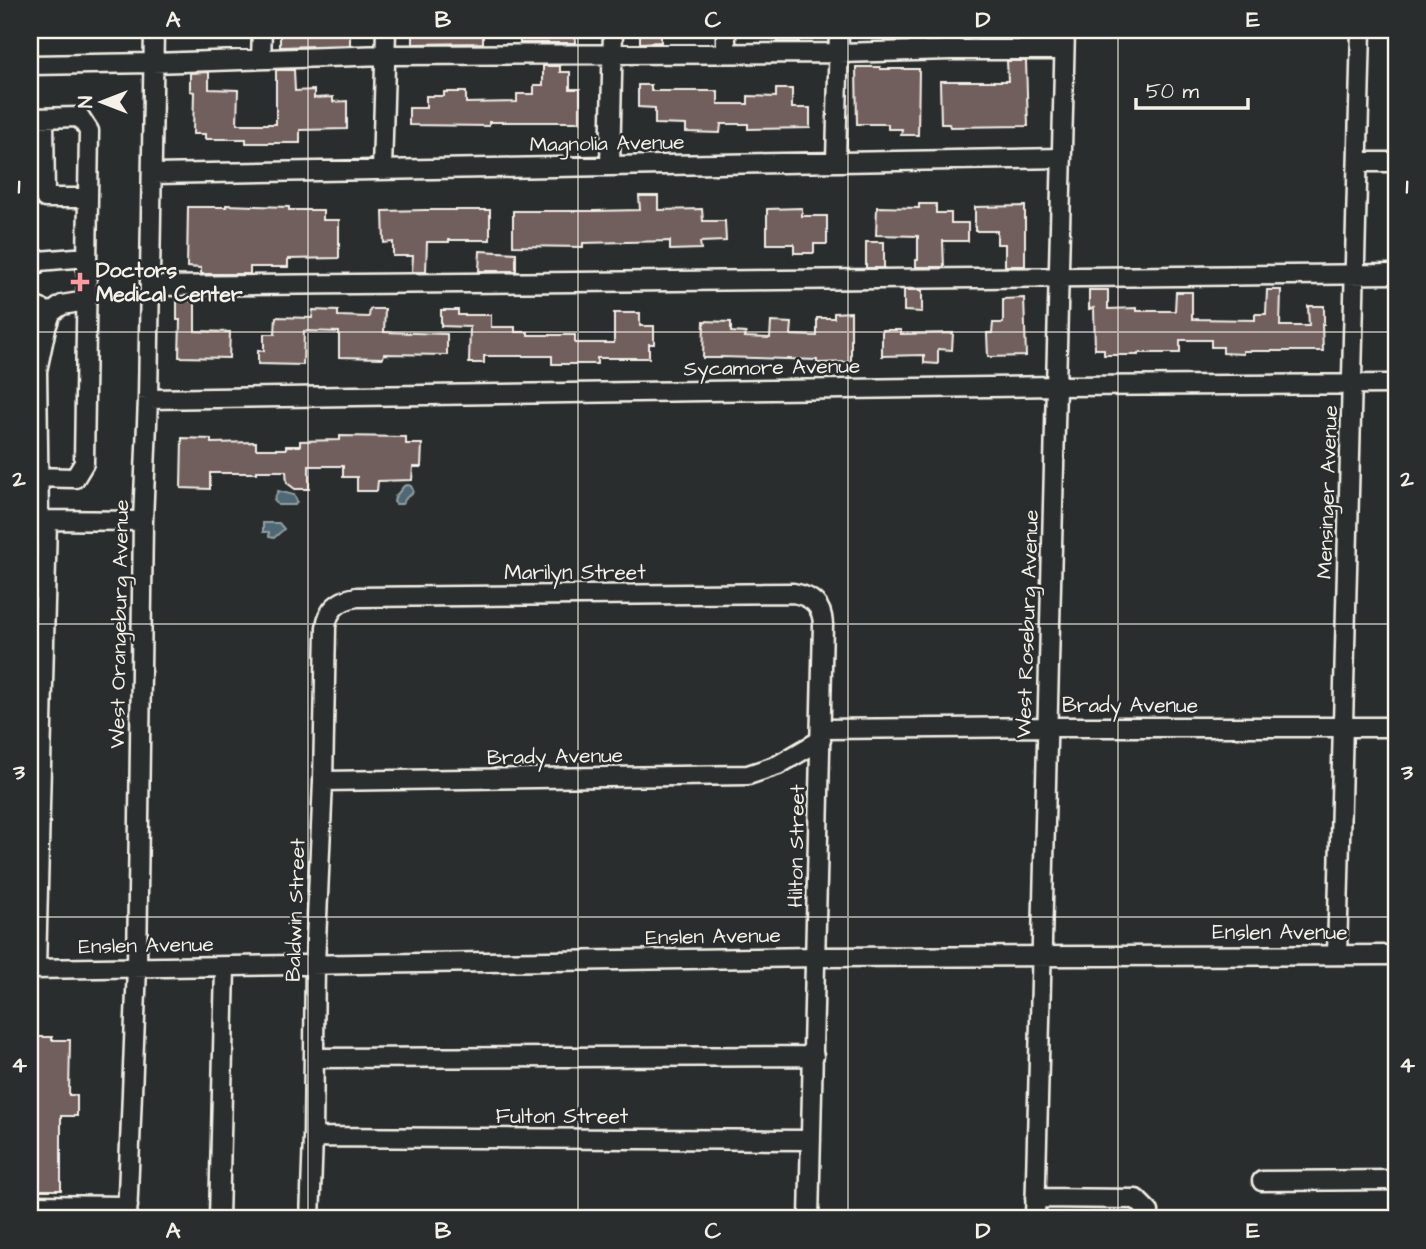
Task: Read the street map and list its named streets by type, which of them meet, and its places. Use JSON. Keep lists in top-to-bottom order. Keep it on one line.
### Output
{"streets":{"street":["Magnolia Avenue","Sycamore Avenue","Mensinger Avenue","Marilyn Street","West Orangeburg Avenue","West Roseburg Avenue","Brady Avenue","Hilton Street","Baldwin Street","Enslen Avenue","Fulton Street"]},"crossings":[["Magnolia Avenue","West Orangeburg Avenue"],["Magnolia Avenue","West Roseburg Avenue"],["Sycamore Avenue","Mensinger Avenue"],["Sycamore Avenue","West Orangeburg Avenue"],["Sycamore Avenue","West Roseburg Avenue"],["Mensinger Avenue","Brady Avenue"],["Mensinger Avenue","Enslen Avenue"],["Marilyn Street","Hilton Street"],["Marilyn Street","Baldwin Street"],["West Orangeburg Avenue","Enslen Avenue"],["West Roseburg Avenue","Brady Avenue"],["West Roseburg Avenue","Enslen Avenue"],["Brady Avenue","Hilton Street"],["Brady Avenue","Baldwin Street"],["Hilton Street","Enslen Avenue"],["Hilton Street","Fulton Street"],["Baldwin Street","Enslen Avenue"],["Baldwin Street","Fulton Street"]],"places":{"health":["Doctors Medical Center"]},"scale_bar":"50 m","north":"left","grid":{"columns":["A","B","C","D","E"],"rows":["1","2","3","4"]}}
